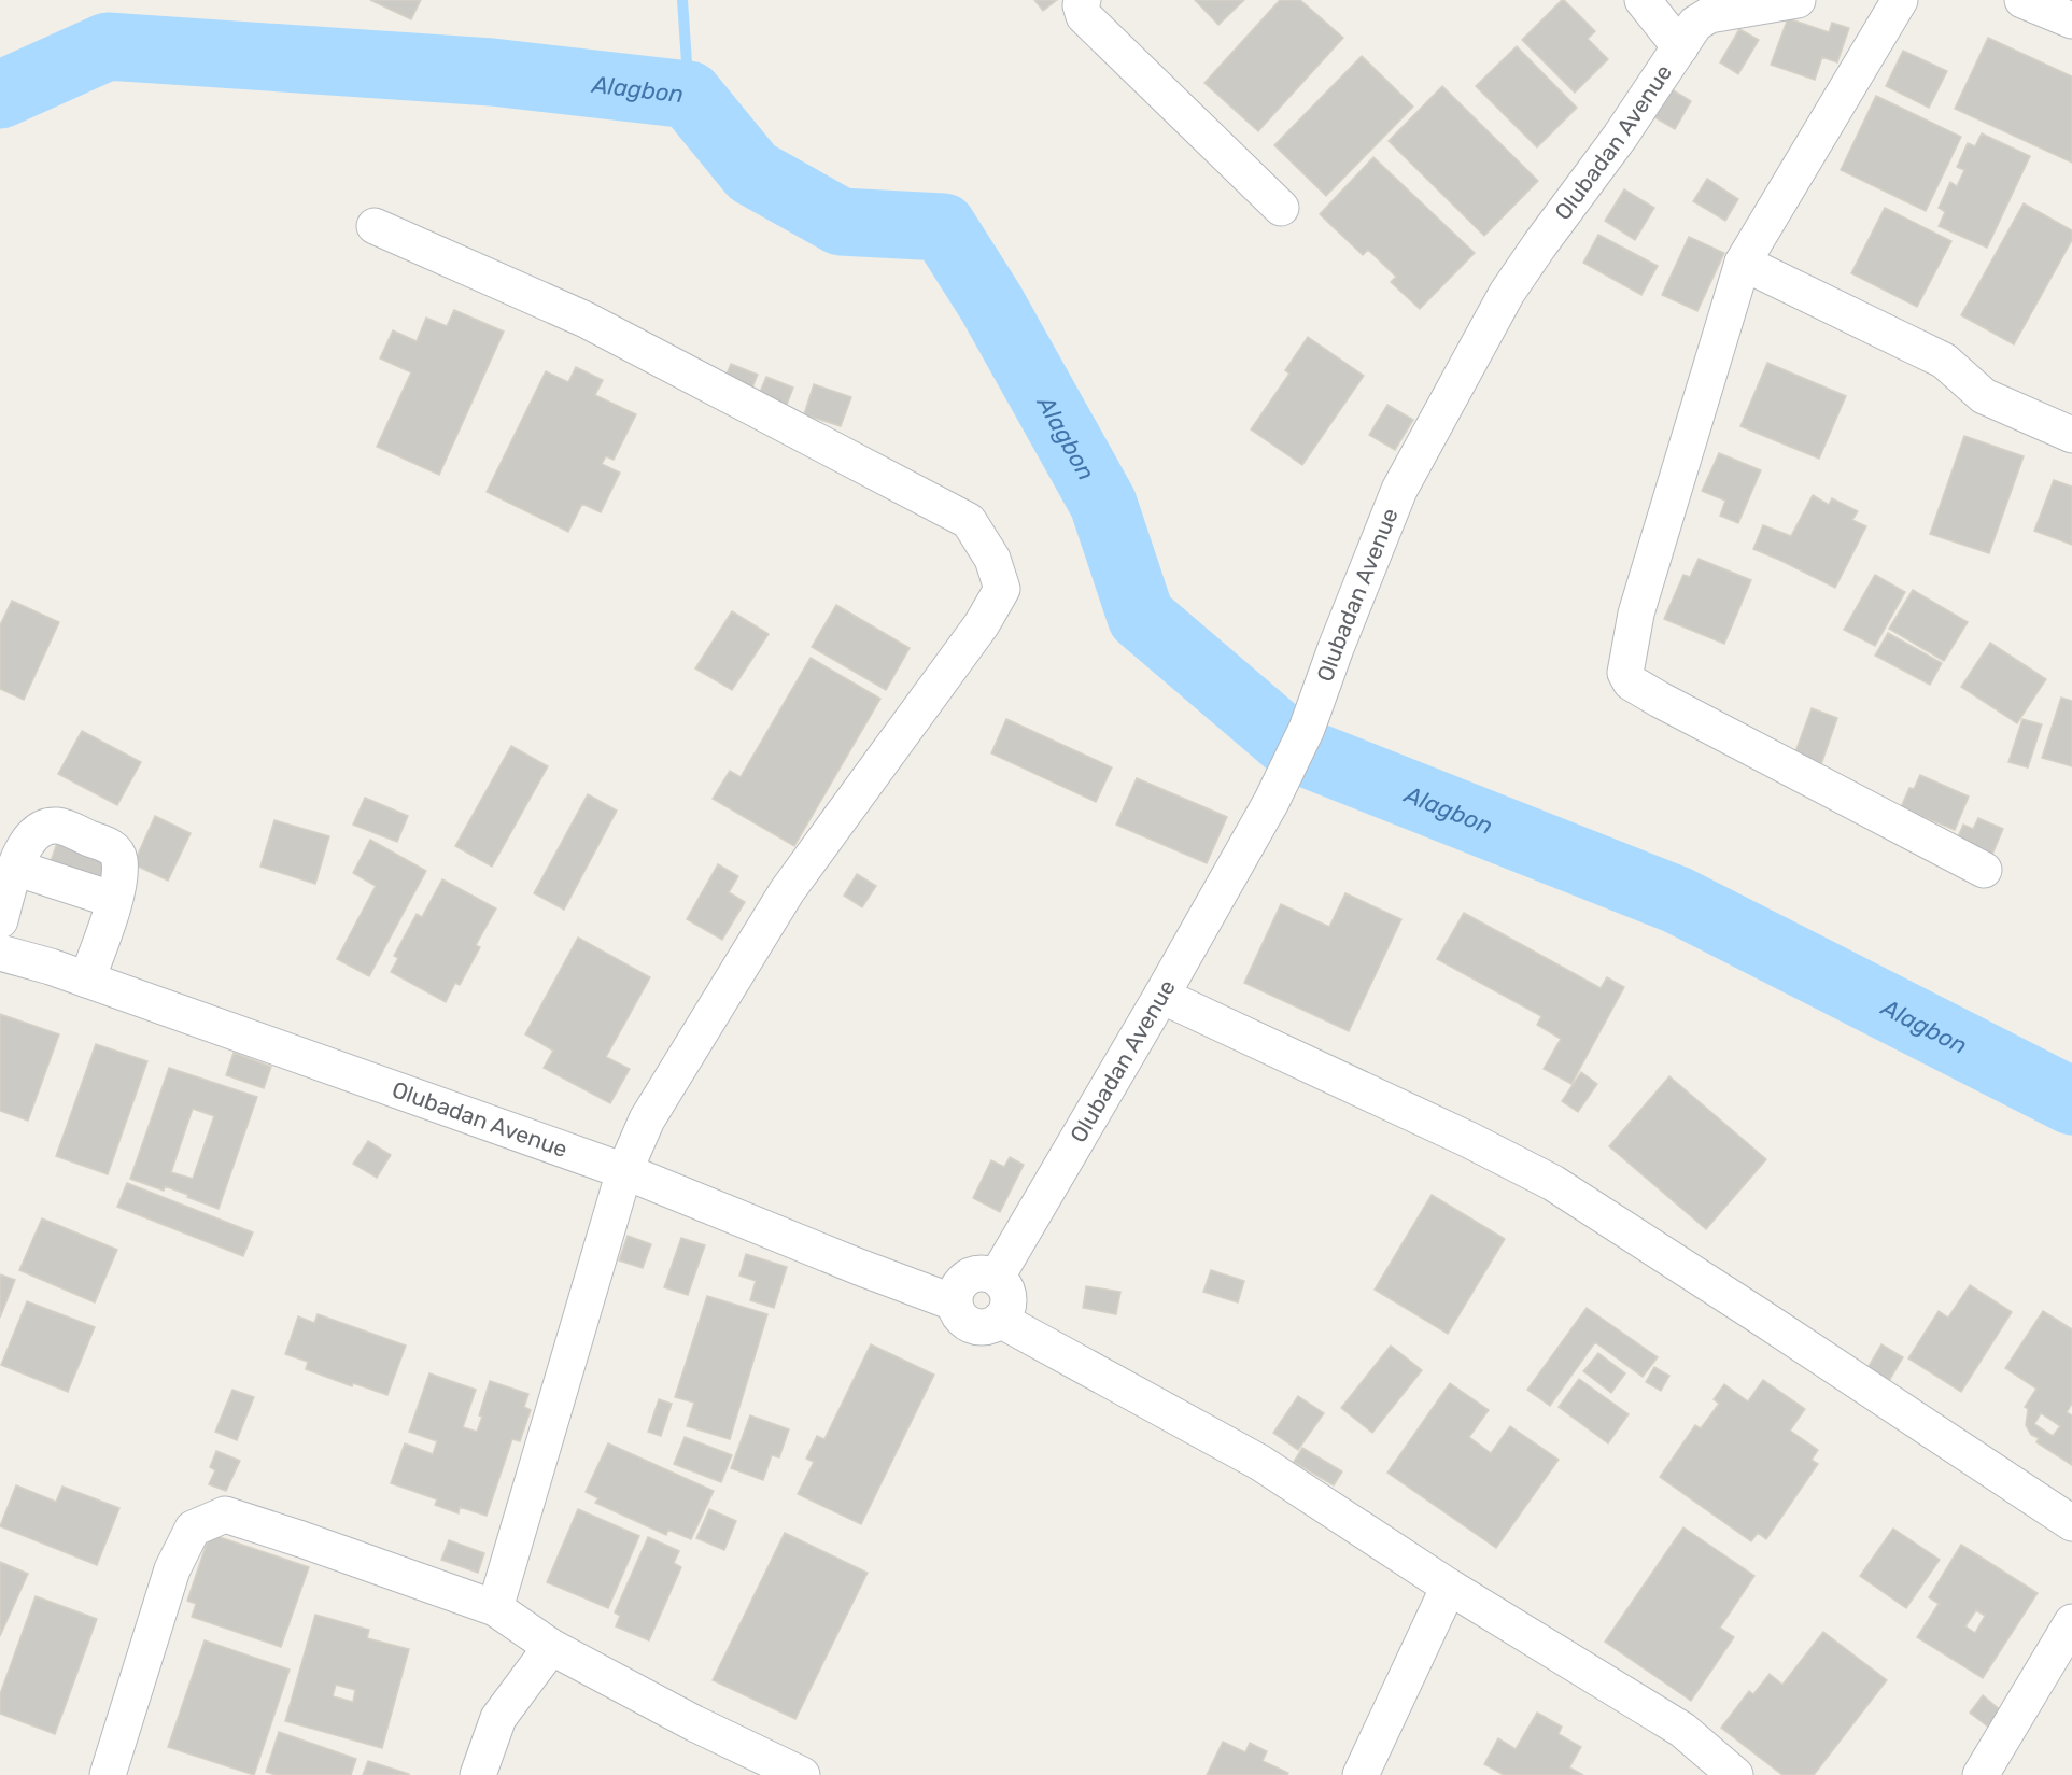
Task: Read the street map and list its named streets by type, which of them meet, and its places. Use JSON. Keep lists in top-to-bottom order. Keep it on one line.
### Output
{"streets":{"street":["Olubadan Avenue"]},"water":["Alagbon"]}
